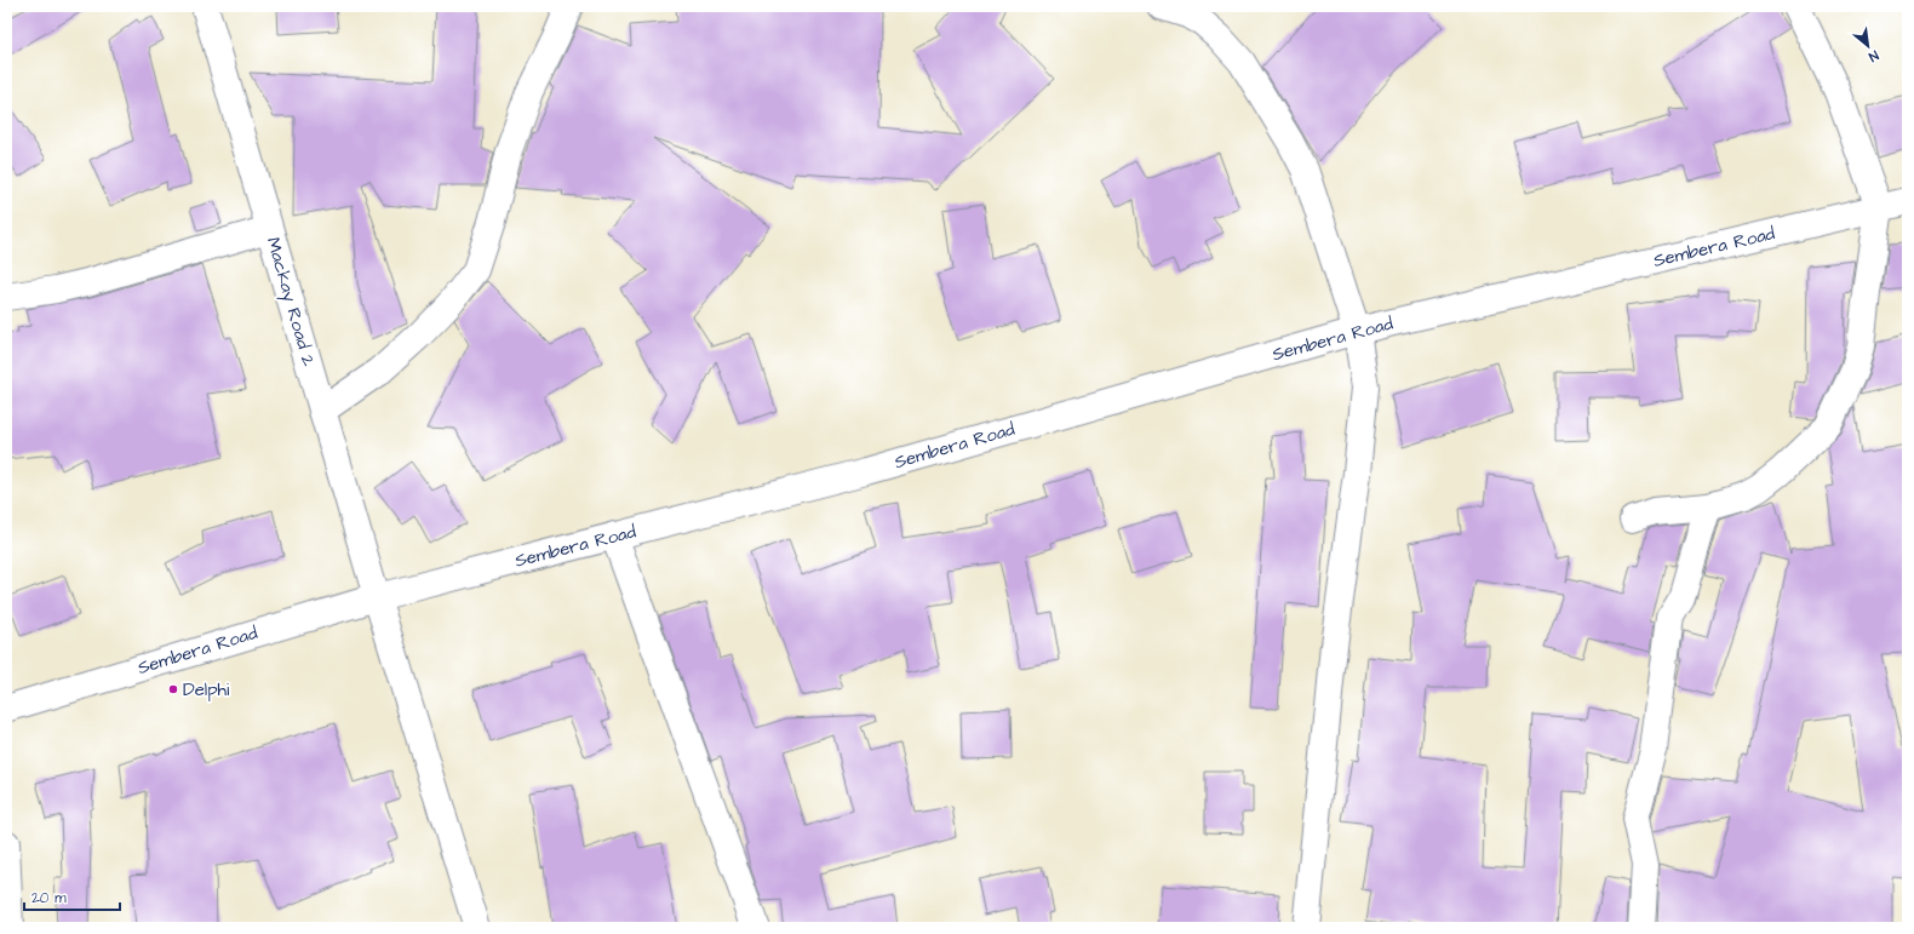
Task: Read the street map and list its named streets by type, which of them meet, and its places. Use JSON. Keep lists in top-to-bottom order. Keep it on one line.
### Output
{"streets":{"street":["Sembera Road","Mackay Road 2"]},"crossings":[["Sembera Road","Mackay Road 2"]],"places":["Delphi"],"scale_bar":"20 m","north":"bottom right"}
